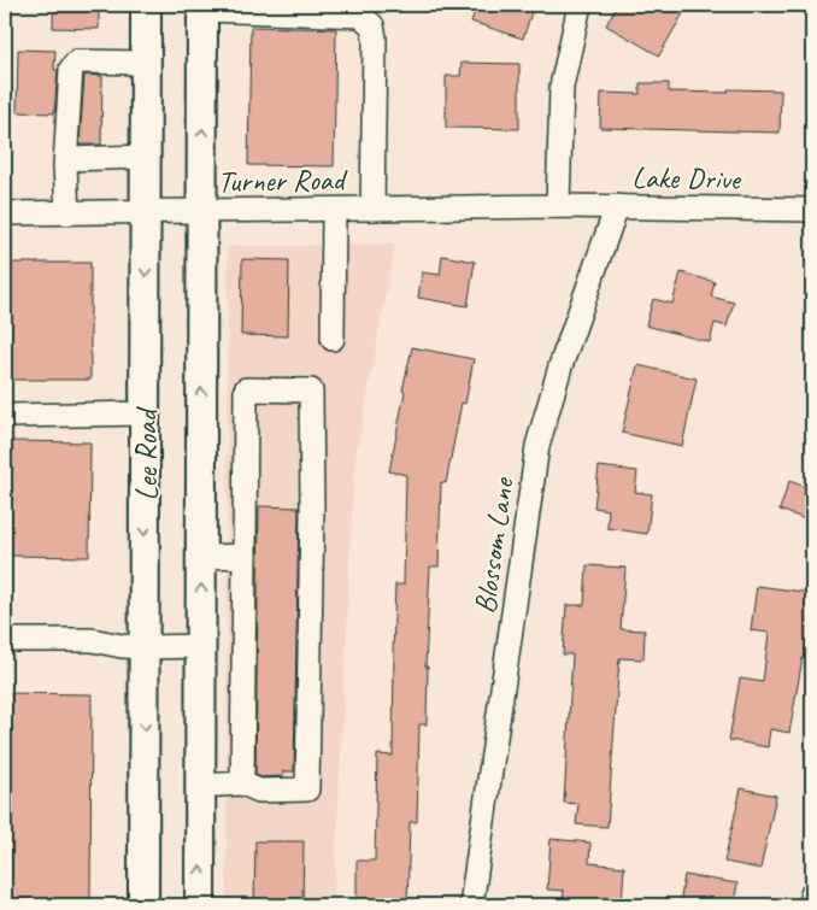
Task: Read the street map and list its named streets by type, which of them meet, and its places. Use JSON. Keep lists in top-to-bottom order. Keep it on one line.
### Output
{"streets":{"main road":["Lee Road"],"street":["Lake Drive","Turner Road","Blossom Lane"]},"crossings":[["Lake Drive","Turner Road"],["Lake Drive","Blossom Lane"],["Turner Road","Lee Road"]]}
